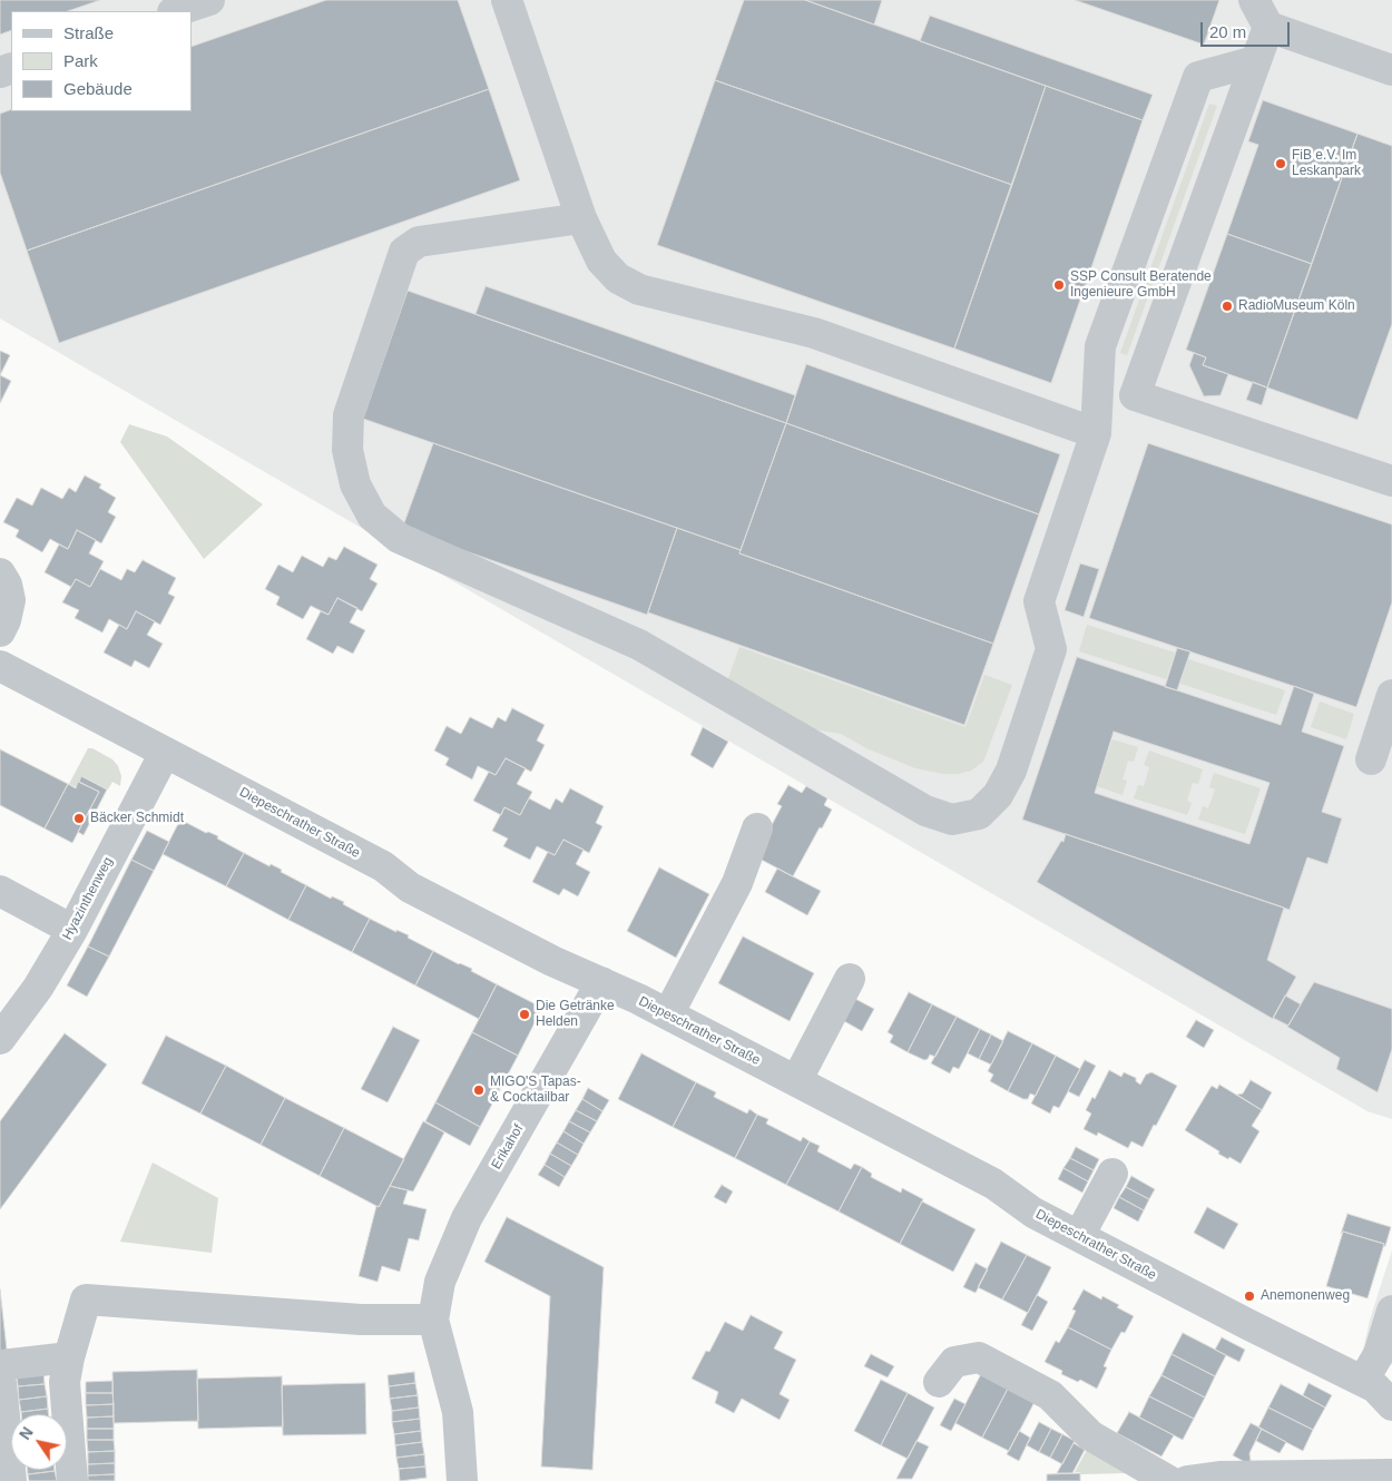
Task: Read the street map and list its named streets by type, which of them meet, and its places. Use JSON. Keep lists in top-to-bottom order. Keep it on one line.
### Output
{"streets":{"street":["Diepeschrather Straße","Hyazinthenweg","Erikahof"]},"crossings":[["Diepeschrather Straße","Hyazinthenweg"],["Diepeschrather Straße","Erikahof"]],"places":["FiB e.V. Im Leskanpark","SSP Consult Beratende Ingenieure GmbH","RadioMuseum Köln","Bäcker Schmidt","Die Getränke Helden","MIGO'S Tapas- & Cocktailbar","Anemonenweg"],"legend":["Straße","Park","Gebäude"],"scale_bar":"20 m","north":"top left"}
